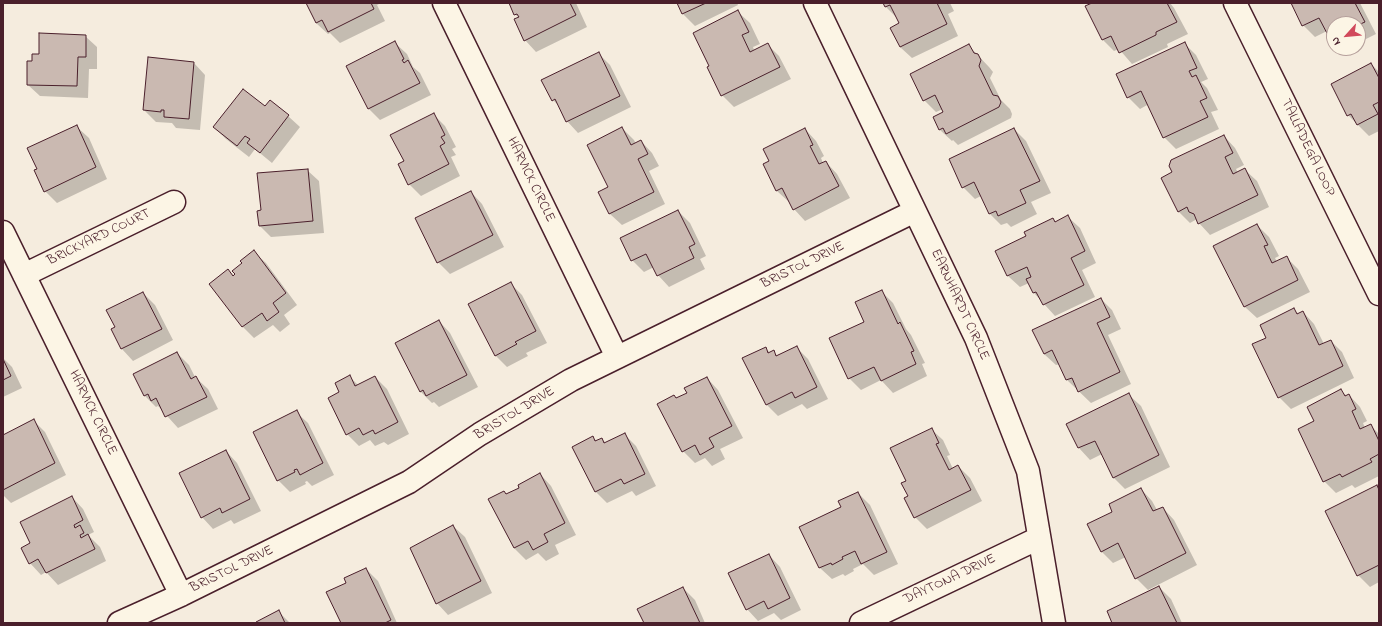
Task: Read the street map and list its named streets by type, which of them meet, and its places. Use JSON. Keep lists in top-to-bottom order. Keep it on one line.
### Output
{"streets":{"street":["TALLADEGA LOOP","HARVICK CIRCLE","BRICKYARD COURT","BRISTOL DRIVE","EARNHARDT CIRCLE","DAYTONA DRIVE"]},"crossings":[["HARVICK CIRCLE","BRICKYARD COURT"],["HARVICK CIRCLE","BRISTOL DRIVE"],["BRISTOL DRIVE","EARNHARDT CIRCLE"],["EARNHARDT CIRCLE","DAYTONA DRIVE"]],"north":"bottom left"}
